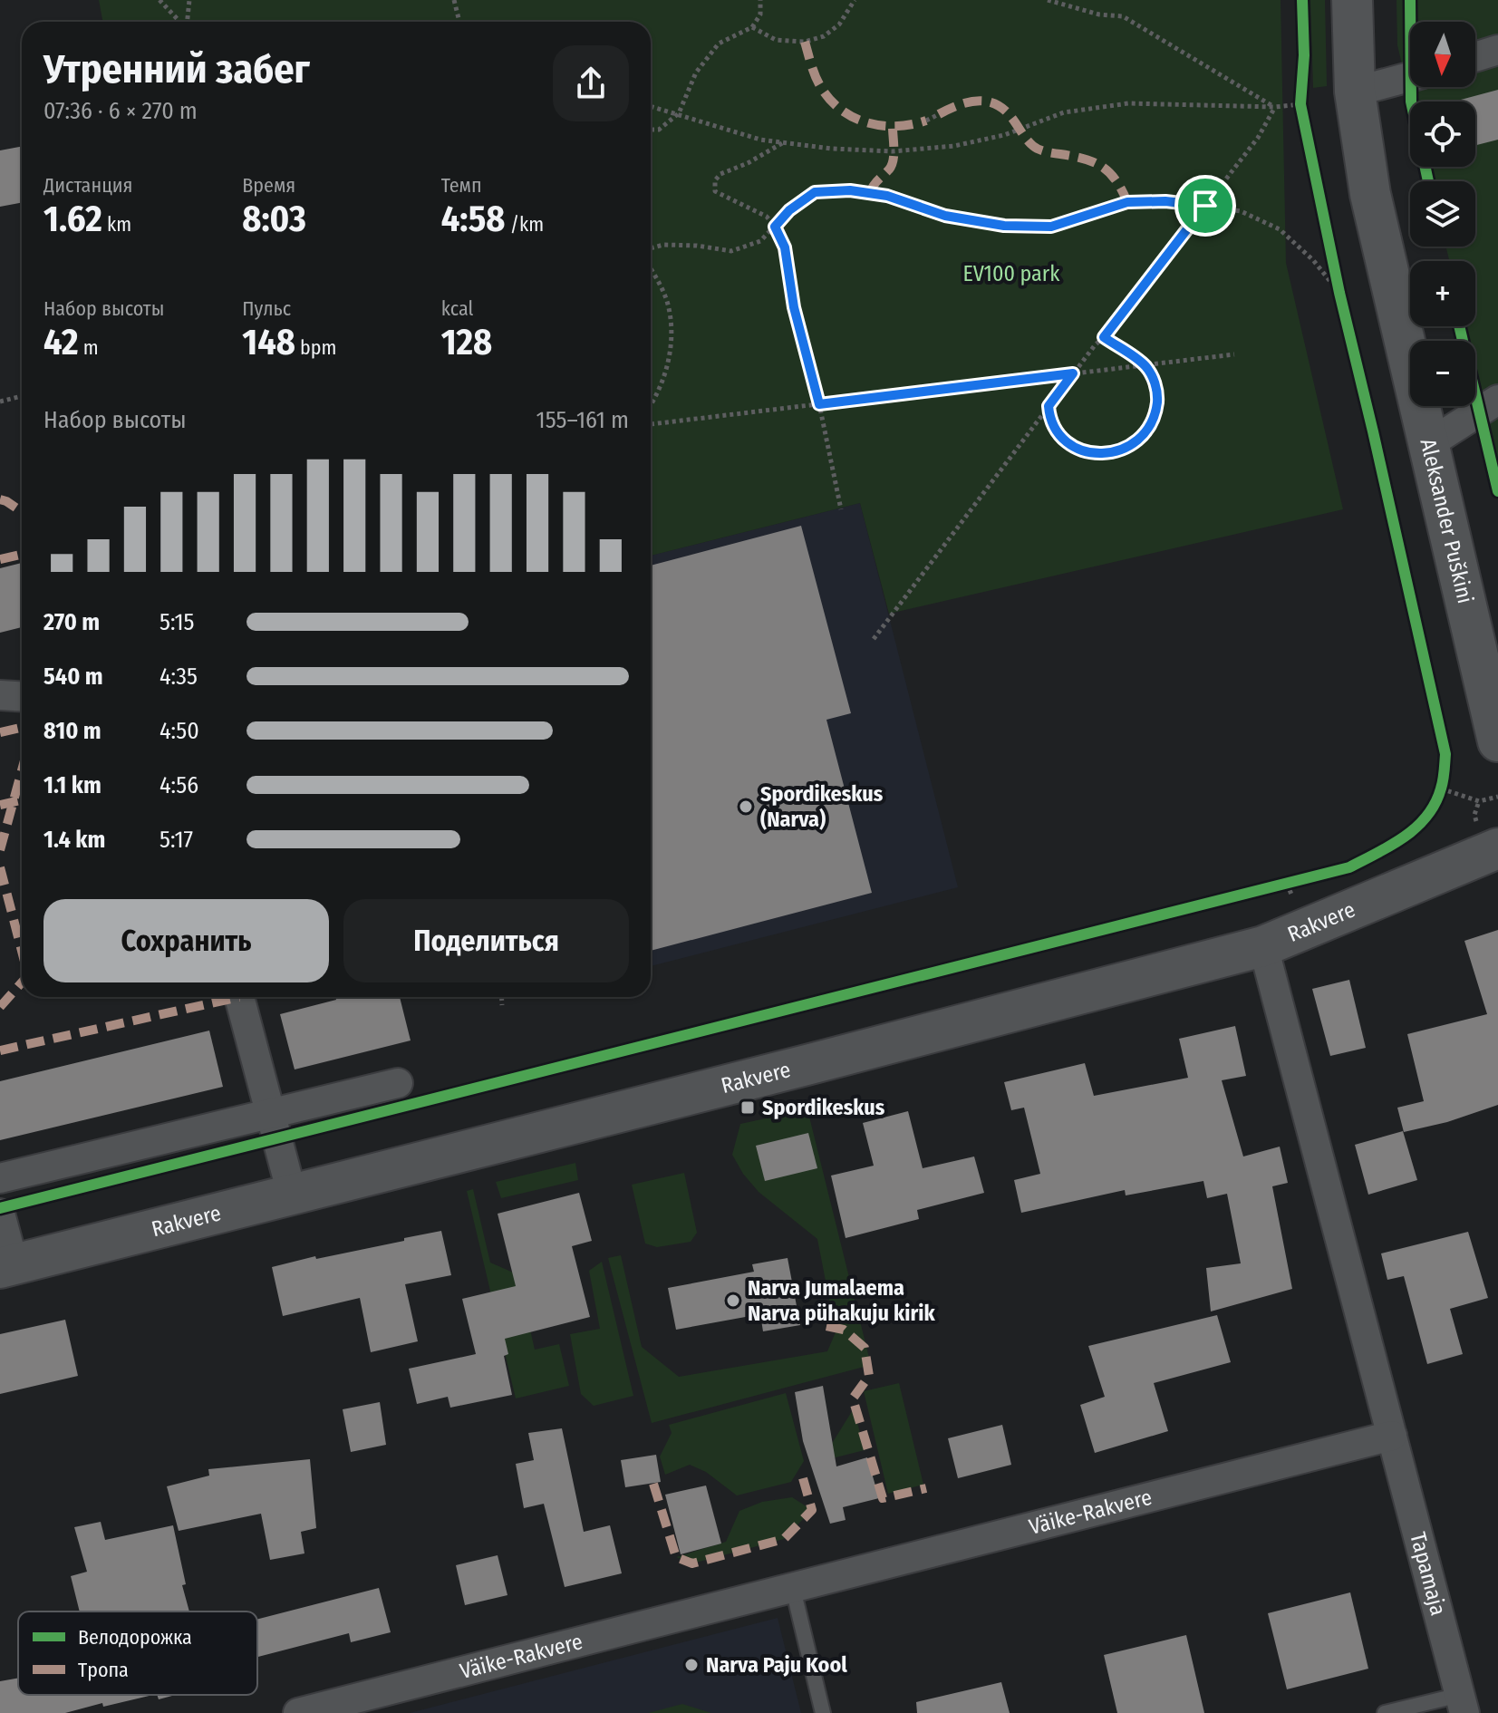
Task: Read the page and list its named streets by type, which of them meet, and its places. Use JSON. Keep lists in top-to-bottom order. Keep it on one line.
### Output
{"streets":{"street":["Aleksander Puškini","Rakvere","Väike-Rakvere","Tapamaja"]},"crossings":[["Väike-Rakvere","Tapamaja"]],"parks":["EV100 park"],"places":{"other":["Spordikeskus (Narva)","Narva Jumalaema Narva pühakuju kirik","Narva Paju Kool"],"transit":["Spordikeskus"]},"legend":["Велодорожка","Тропа"],"north":"bottom","page":{"map_buttons":["+","−"],"heading":["Утренний забег","07:36 · 6 × 270 m"],"stats":[["Дистанция","1.62 km"],["Время","8:03"],["Темп","4:58 /km"],["Набор высоты","42 m"],["Пульс","148 bpm"],["kcal","128"]],"chart":["Набор высоты","155–161 m"],"list":[{"name":"270 m","note":"5:15"},{"name":"540 m","note":"4:35"},{"name":"810 m","note":"4:50"},{"name":"1.1 km","note":"4:56"},{"name":"1.4 km","note":"5:17"}],"buttons":["Сохранить","Поделиться"]}}
